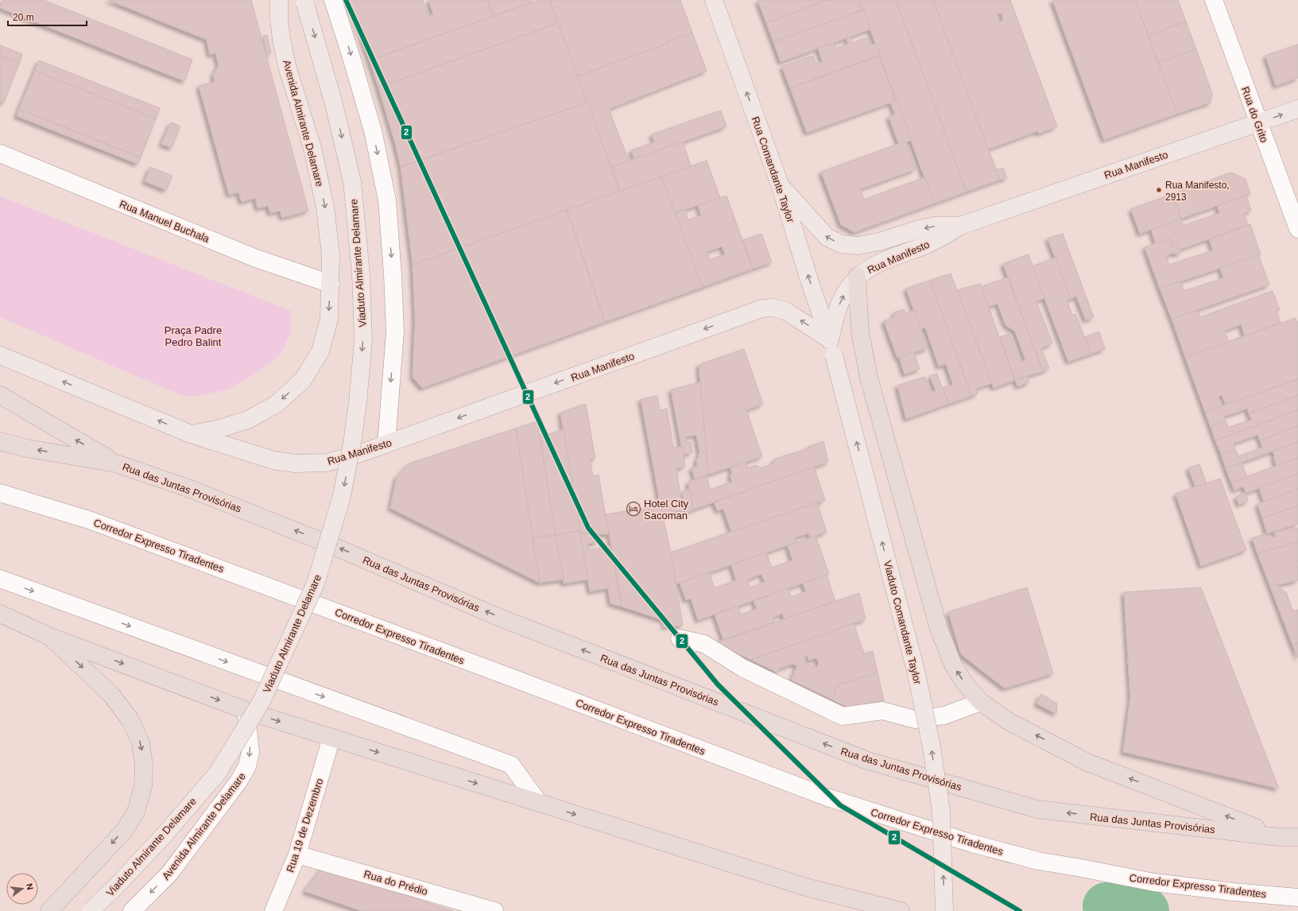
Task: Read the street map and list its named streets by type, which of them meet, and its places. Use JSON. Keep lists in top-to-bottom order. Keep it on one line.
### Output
{"streets":{"highway":["Rua das Juntas Provisórias"],"main road":["Avenida Almirante Delamare","Rua Manifesto","Rua Comandante Taylor","Viaduto Almirante Delamare","Viaduto Comandante Taylor"],"street":["Rua do Grito","Rua Manuel Buchala","Corredor Expresso Tiradentes","Rua 19 de Dezembro","Rua do Prédio"]},"crossings":[["Rua do Grito","Rua Manifesto"],["Avenida Almirante Delamare","Rua Manifesto"],["Avenida Almirante Delamare","Rua Manuel Buchala"],["Rua Manifesto","Rua Comandante Taylor"],["Rua Manifesto","Viaduto Comandante Taylor"],["Rua Comandante Taylor","Viaduto Comandante Taylor"],["Rua 19 de Dezembro","Rua do Prédio"]],"one_way":["Avenida Almirante Delamare","Rua Comandante Taylor","Viaduto Almirante Delamare","Viaduto Comandante Taylor"],"parks":["Praça Padre Pedro Balint"],"places":{"other":["Rua Manifesto, 2913"],"hotel":["Hotel City Sacoman"]},"lines":["transit line 2"],"scale_bar":"20 m","north":"right"}
